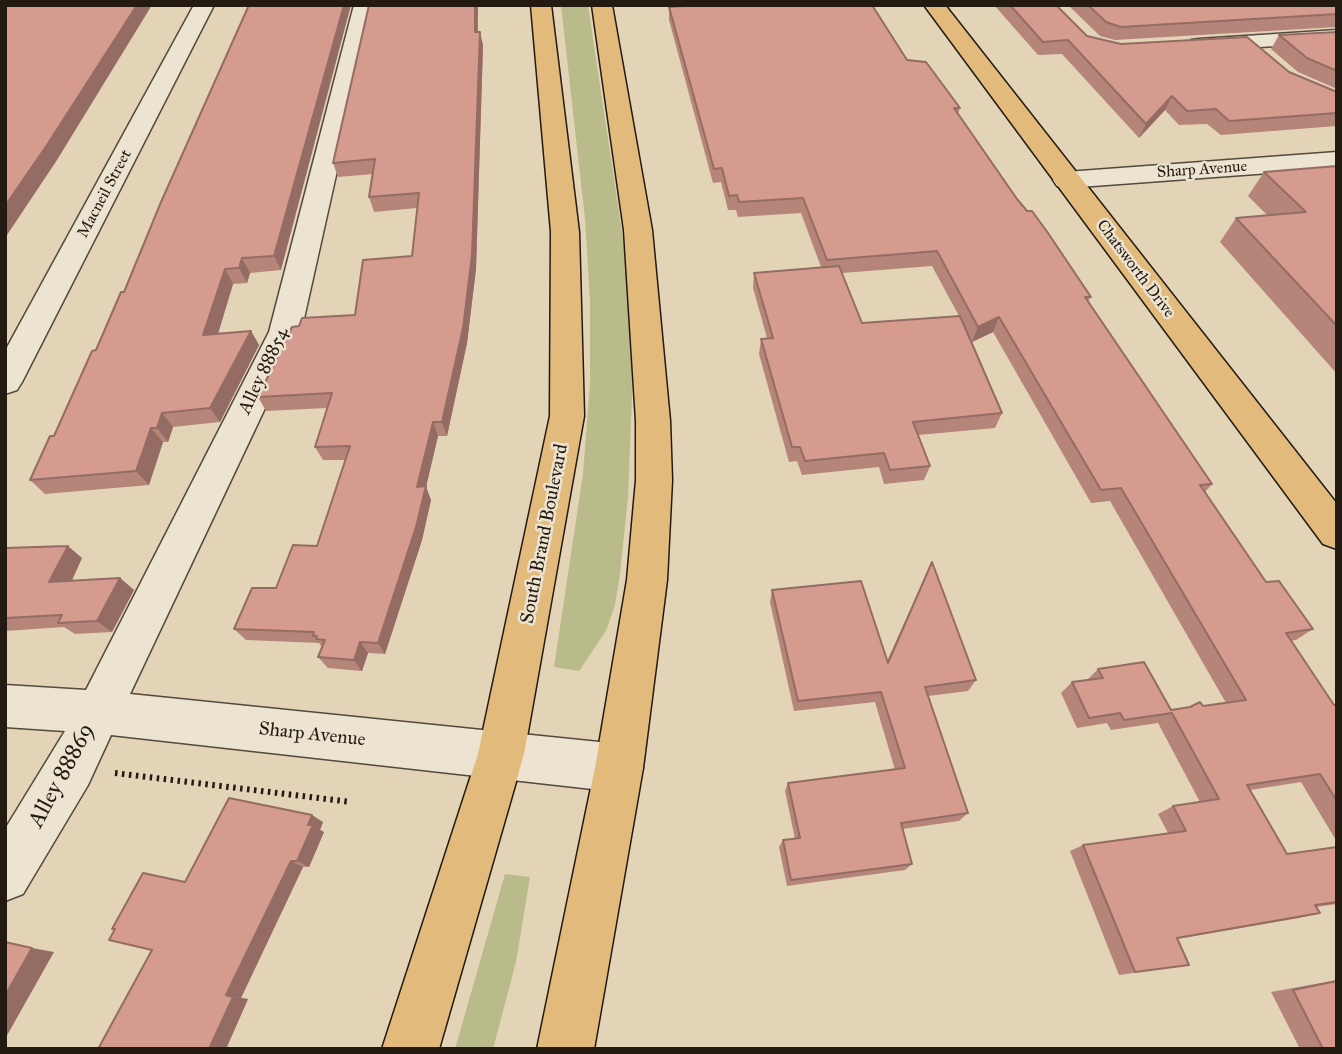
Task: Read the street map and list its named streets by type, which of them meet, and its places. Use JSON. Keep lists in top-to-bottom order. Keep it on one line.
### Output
{"streets":{"main road":["Chatsworth Drive","South Brand Boulevard"],"street":["Sharp Avenue","Macneil Street","Alley 88854","Alley 88869"]},"crossings":[["Sharp Avenue","Chatsworth Drive"],["Sharp Avenue","Alley 88854"],["Sharp Avenue","South Brand Boulevard"],["Sharp Avenue","Alley 88869"],["Alley 88854","Alley 88869"]]}
